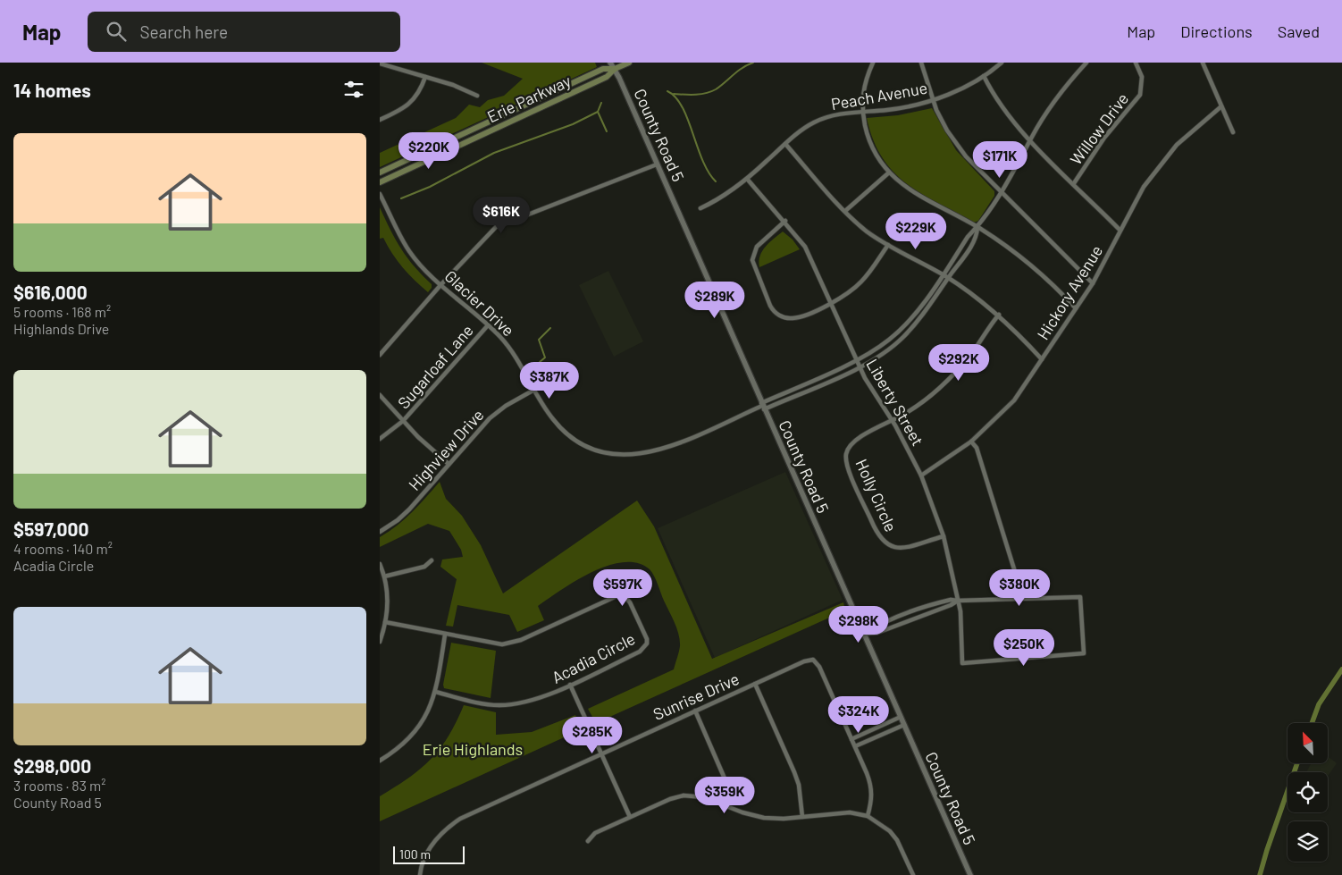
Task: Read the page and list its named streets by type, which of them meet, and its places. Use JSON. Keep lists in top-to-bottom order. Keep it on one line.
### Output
{"streets":{"main road":["Erie Parkway"],"street":["Peach Avenue","Willow Drive","County Road 5","Hickory Avenue","Glacier Drive","Sugarloaf Lane","Liberty Street","Highview Drive","Holly Circle","Acadia Circle","Sunrise Drive"]},"crossings":[["Peach Avenue","Liberty Street"],["Erie Parkway","County Road 5"],["County Road 5","Glacier Drive"],["Hickory Avenue","Liberty Street"],["Glacier Drive","Sugarloaf Lane"],["Glacier Drive","Highview Drive"],["Liberty Street","Holly Circle"]],"parks":["Erie Highlands"],"scale_bar":"100 m","north":"top left","page":{"header":"Map","search":"Search here","nav":["Map","Directions","Saved"],"heading":"14 homes","list":[{"name":"$616,000","note":"5 rooms · 168 m² · Highlands Drive"},{"name":"$597,000","note":"4 rooms · 140 m² · Acadia Circle"},{"name":"$298,000","note":"3 rooms · 83 m² · County Road 5"}],"price":["$220K","$171K","$616K","$229K","$289K","$292K","$387K","$597K","$380K","$298K","$250K","$324K","$285K","$359K"],"scale":"100 m"}}
